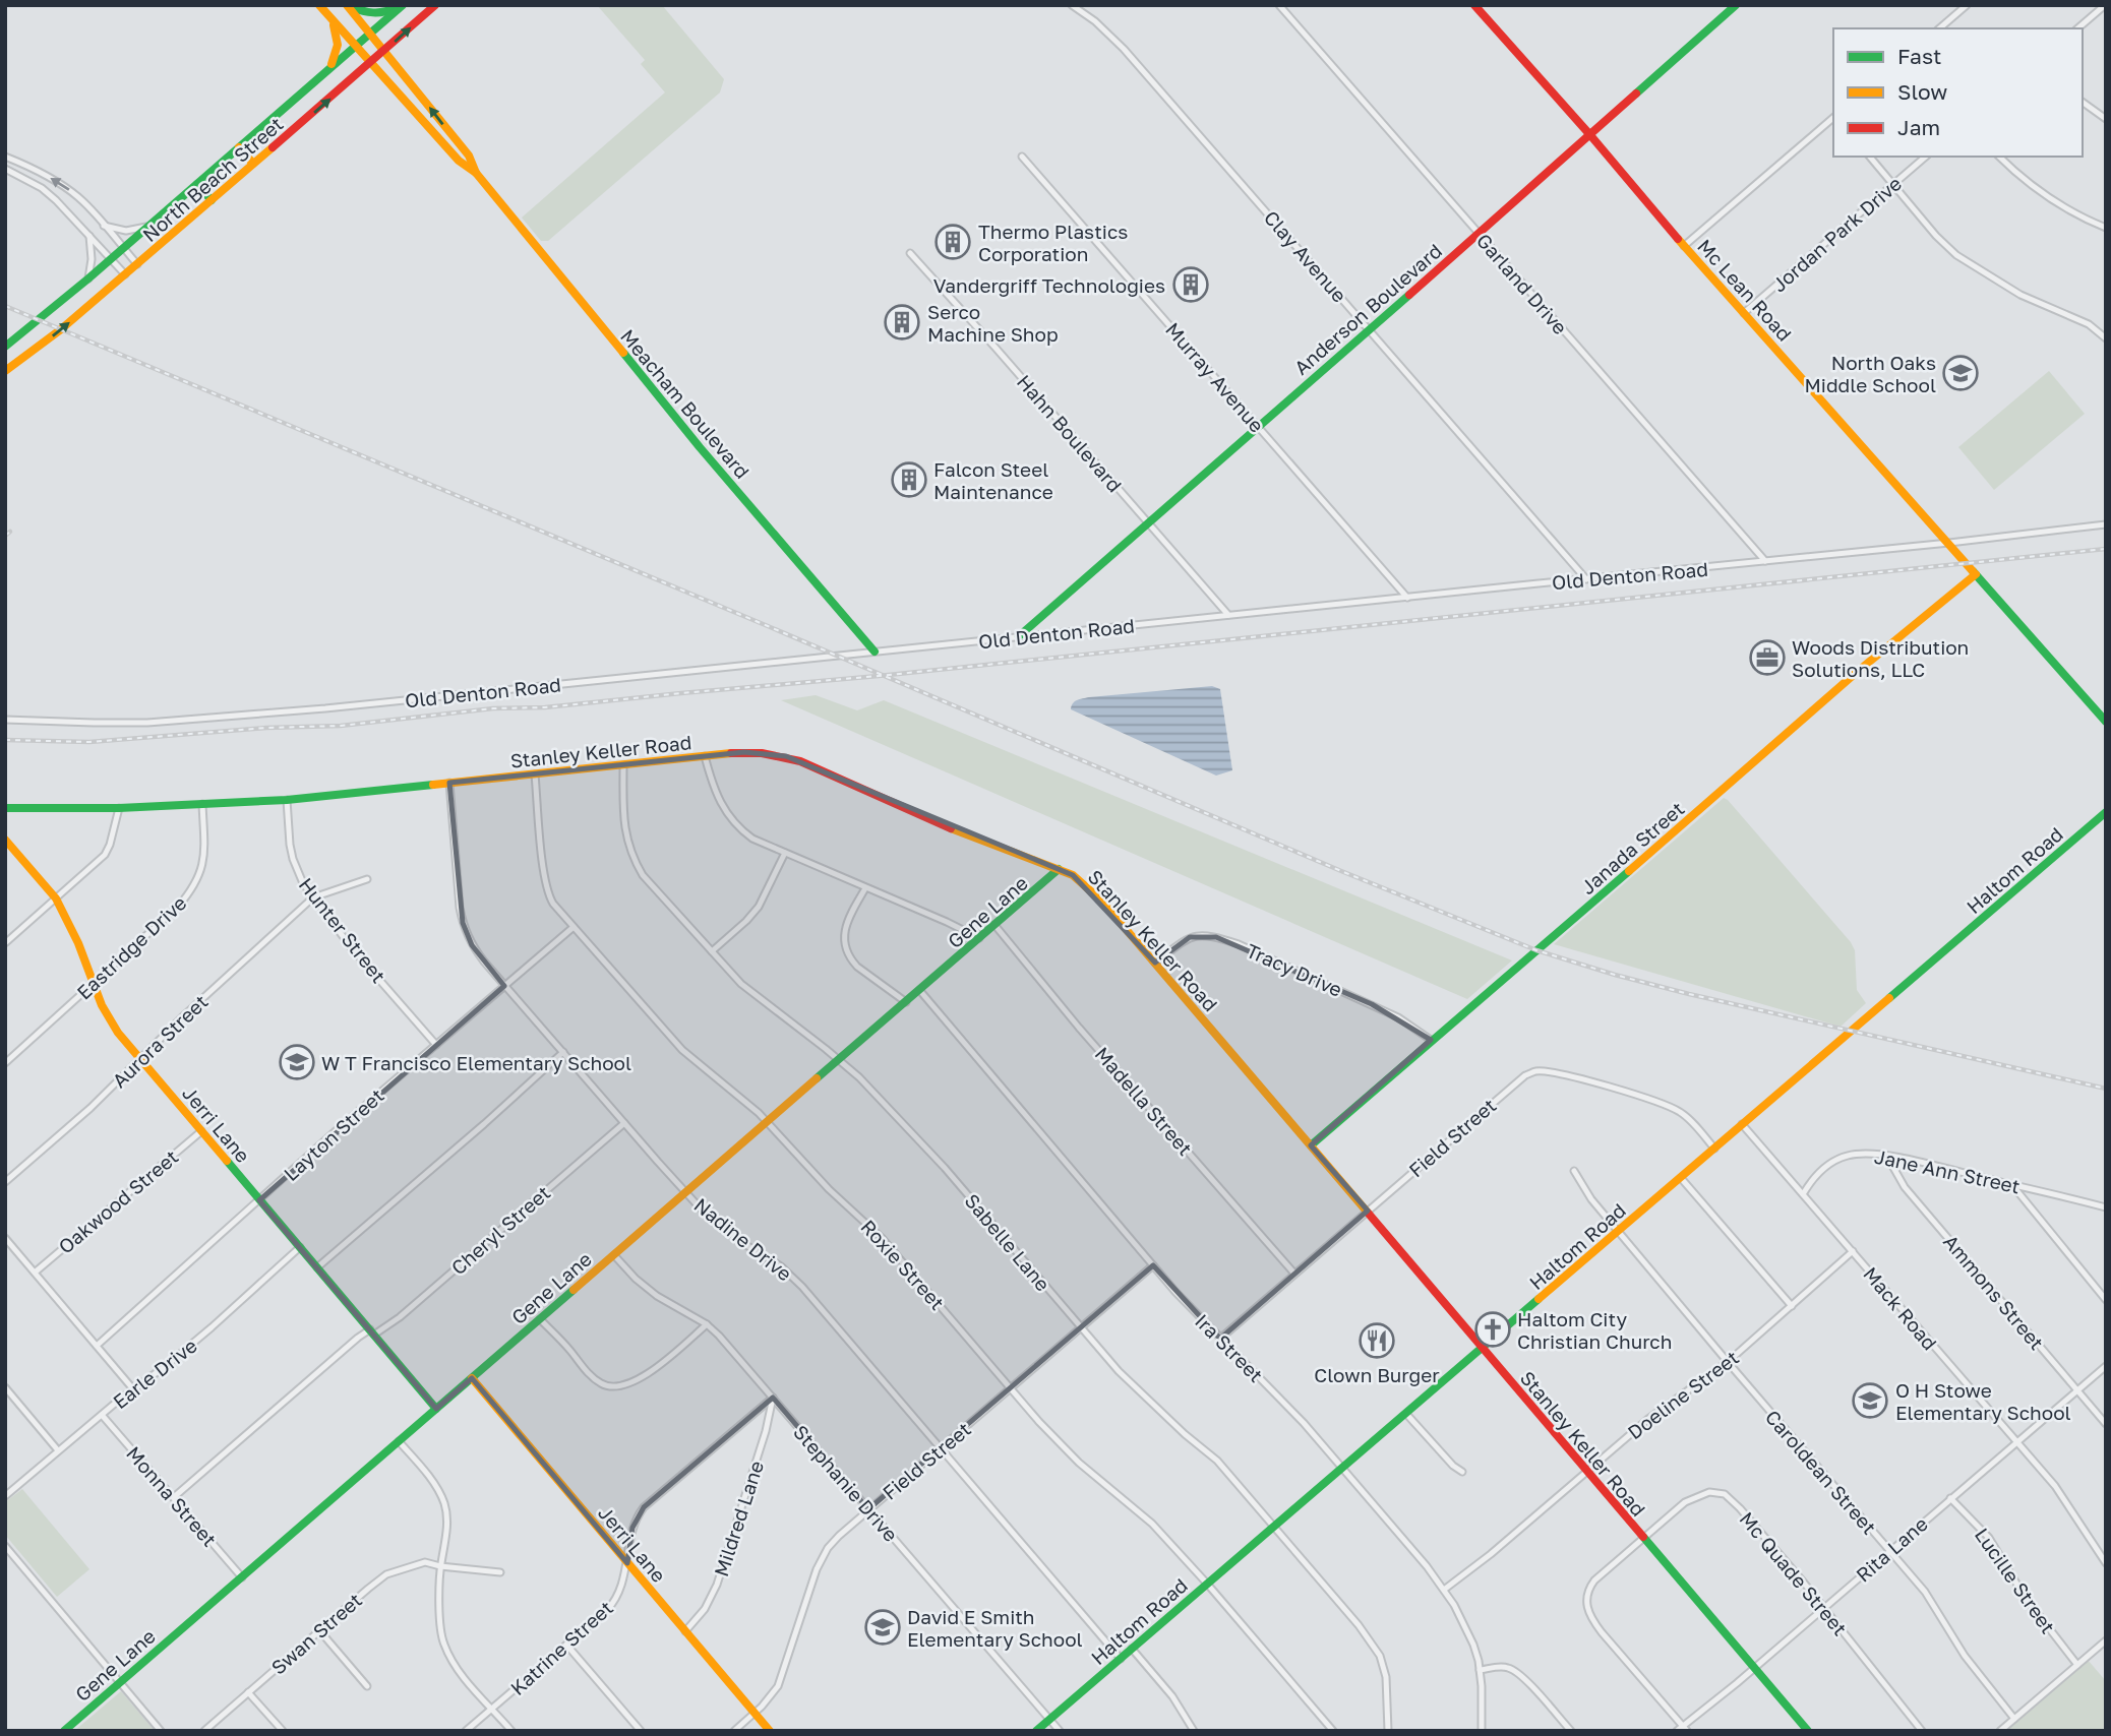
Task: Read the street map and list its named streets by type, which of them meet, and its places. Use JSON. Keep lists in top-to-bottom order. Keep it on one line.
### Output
{"streets":{"street":["North Beach Street","Jordan Park Drive","Clay Avenue","Garland Drive","Mc Lean Road","Anderson Boulevard","Murray Avenue","Meacham Boulevard","Hahn Boulevard","Old Denton Road","Stanley Keller Road","Janada Street","Haltom Road","Gene Lane","Hunter Street","Eastridge Drive","Tracy Drive","Aurora Street","Madella Street","Jerri Lane","Layton Street","Field Street","Jane Ann Street","Oakwood Street","Cheryl Street","Nadine Drive","Sabelle Lane","Roxie Street","Ammons Street","Mack Road","Ira Street","Earle Drive","Doeline Street","Caroldean Street","Stephanie Drive","Monna Street","Mildred Lane","Rita Lane","Mc Quade Street","Lucille Street","Swan Street","Katrine Street"]},"crossings":[["North Beach Street","Meacham Boulevard"],["Jordan Park Drive","Mc Lean Road"],["Clay Avenue","Anderson Boulevard"],["Clay Avenue","Old Denton Road"],["Garland Drive","Anderson Boulevard"],["Garland Drive","Old Denton Road"],["Mc Lean Road","Anderson Boulevard"],["Mc Lean Road","Old Denton Road"],["Mc Lean Road","Janada Street"],["Anderson Boulevard","Murray Avenue"],["Anderson Boulevard","Hahn Boulevard"],["Anderson Boulevard","Old Denton Road"],["Murray Avenue","Old Denton Road"],["Meacham Boulevard","Old Denton Road"],["Hahn Boulevard","Old Denton Road"],["Stanley Keller Road","Janada Street"],["Stanley Keller Road","Haltom Road"],["Stanley Keller Road","Gene Lane"],["Stanley Keller Road","Hunter Street"],["Stanley Keller Road","Eastridge Drive"],["Stanley Keller Road","Tracy Drive"],["Stanley Keller Road","Field Street"],["Stanley Keller Road","Nadine Drive"],["Stanley Keller Road","Sabelle Lane"],["Stanley Keller Road","Roxie Street"],["Stanley Keller Road","Doeline Street"],["Stanley Keller Road","Rita Lane"],["Stanley Keller Road","Mc Quade Street"],["Janada Street","Tracy Drive"],["Haltom Road","Field Street"],["Haltom Road","Nadine Drive"],["Haltom Road","Sabelle Lane"],["Haltom Road","Roxie Street"],["Haltom Road","Mack Road"],["Haltom Road","Ira Street"],["Haltom Road","Caroldean Street"],["Haltom Road","Stephanie Drive"],["Gene Lane","Madella Street"],["Gene Lane","Jerri Lane"],["Gene Lane","Nadine Drive"],["Gene Lane","Sabelle Lane"],["Gene Lane","Roxie Street"],["Gene Lane","Ira Street"],["Gene Lane","Stephanie Drive"],["Gene Lane","Monna Street"],["Hunter Street","Aurora Street"],["Hunter Street","Layton Street"],["Eastridge Drive","Jerri Lane"],["Aurora Street","Jerri Lane"],["Madella Street","Field Street"],["Jerri Lane","Layton Street"],["Jerri Lane","Field Street"],["Jerri Lane","Oakwood Street"],["Jerri Lane","Cheryl Street"],["Jerri Lane","Earle Drive"],["Jerri Lane","Mildred Lane"],["Jerri Lane","Katrine Street"],["Layton Street","Nadine Drive"],["Layton Street","Roxie Street"],["Field Street","Nadine Drive"],["Field Street","Sabelle Lane"],["Field Street","Roxie Street"],["Field Street","Ira Street"],["Field Street","Stephanie Drive"],["Jane Ann Street","Ammons Street"],["Jane Ann Street","Mack Road"],["Cheryl Street","Nadine Drive"],["Cheryl Street","Monna Street"],["Ammons Street","Rita Lane"],["Mack Road","Doeline Street"],["Mack Road","Rita Lane"],["Ira Street","Doeline Street"],["Earle Drive","Monna Street"],["Doeline Street","Caroldean Street"],["Caroldean Street","Rita Lane"],["Stephanie Drive","Mildred Lane"],["Stephanie Drive","Katrine Street"],["Mildred Lane","Katrine Street"],["Rita Lane","Mc Quade Street"],["Rita Lane","Lucille Street"]],"places":{"building":["Thermo Plastics Corporation","Vandergriff Technologies","Serco Machine Shop","Falcon Steel Maintenance"],"school or university":["North Oaks Middle School","W T Francisco Elementary School","O H Stowe Elementary School","David E Smith Elementary School"],"office":["Woods Distribution Solutions, LLC"],"church":["Haltom City Christian Church"],"restaurant":["Clown Burger"]},"legend":["Fast","Slow","Jam"]}
